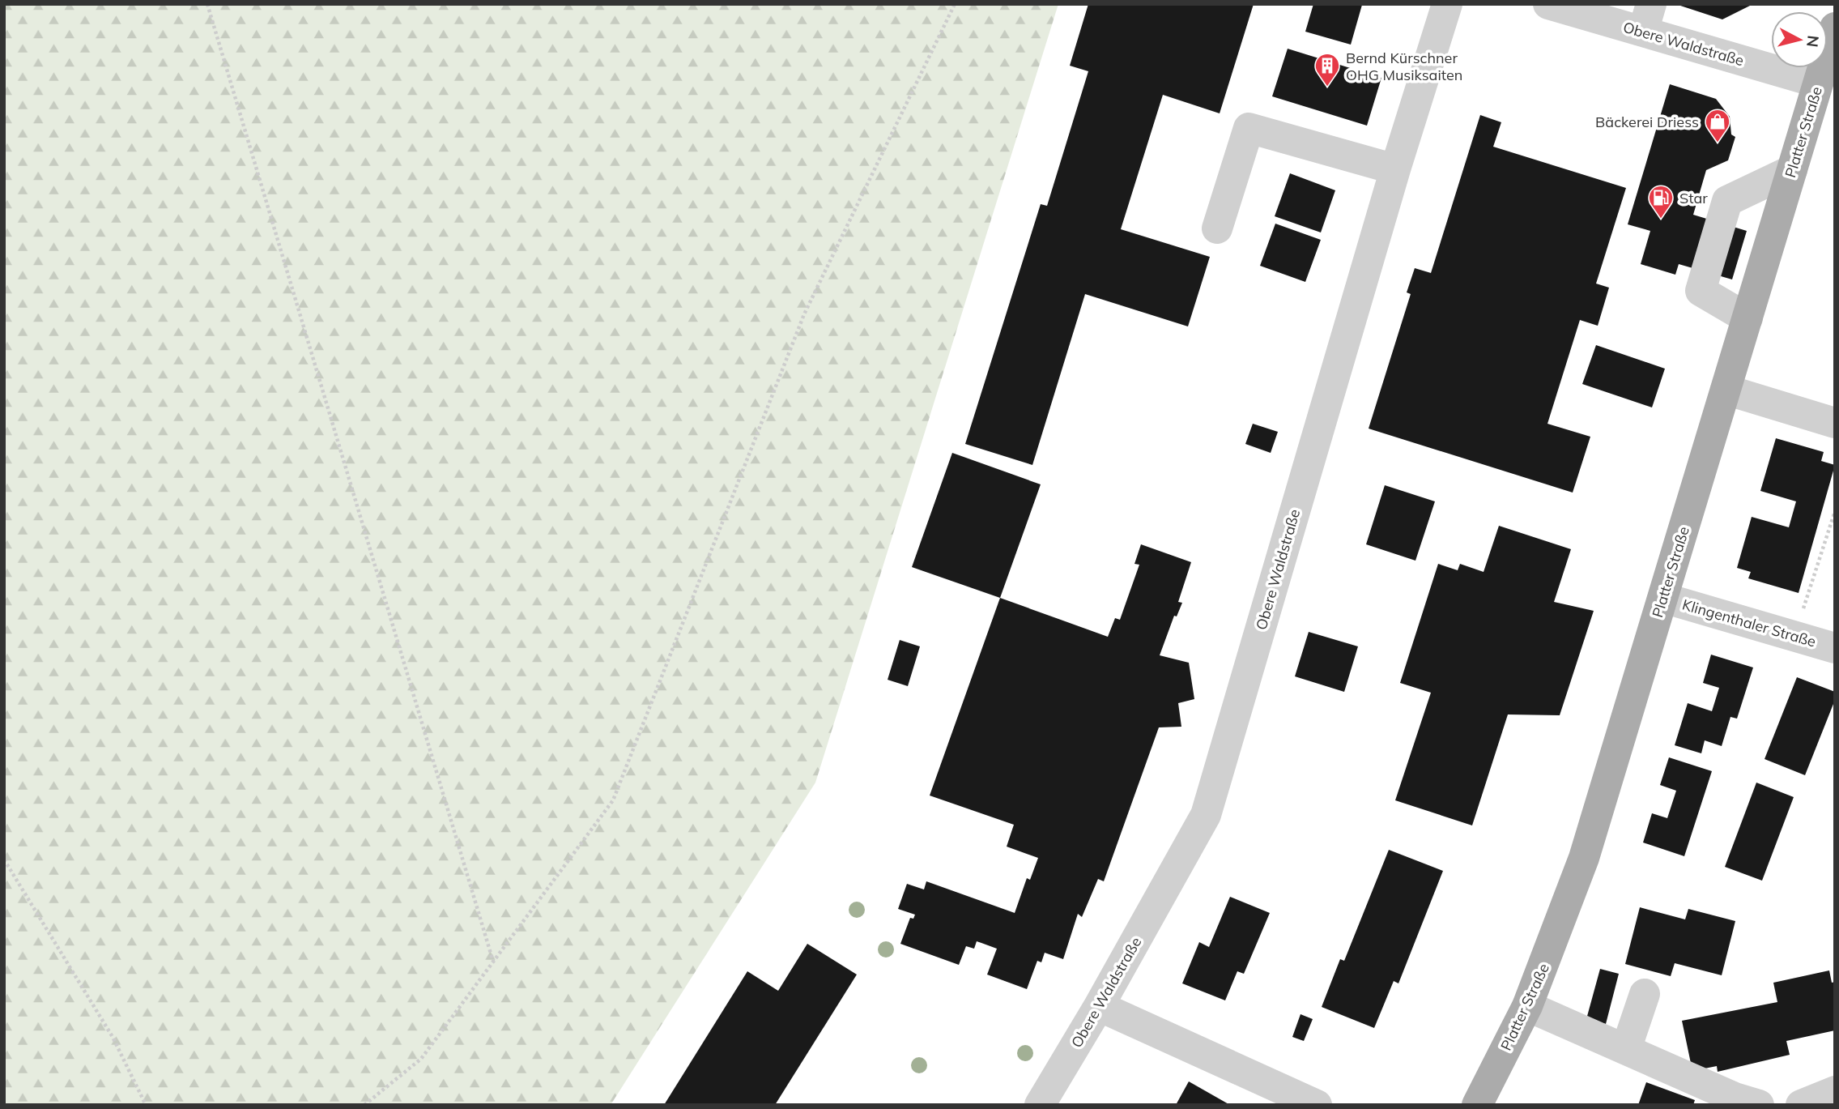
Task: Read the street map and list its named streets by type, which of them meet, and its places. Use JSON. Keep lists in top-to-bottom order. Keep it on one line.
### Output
{"streets":{"main road":["Platter Straße"],"street":["Obere Waldstraße","Klingenthaler Straße"]},"crossings":[["Obere Waldstraße","Platter Straße"],["Platter Straße","Klingenthaler Straße"]],"places":{"building":["Bernd Kürschner OHG Musiksaiten"],"shop":["Bäckerei Driess"],"fuel station":["Star"]},"north":"right"}
